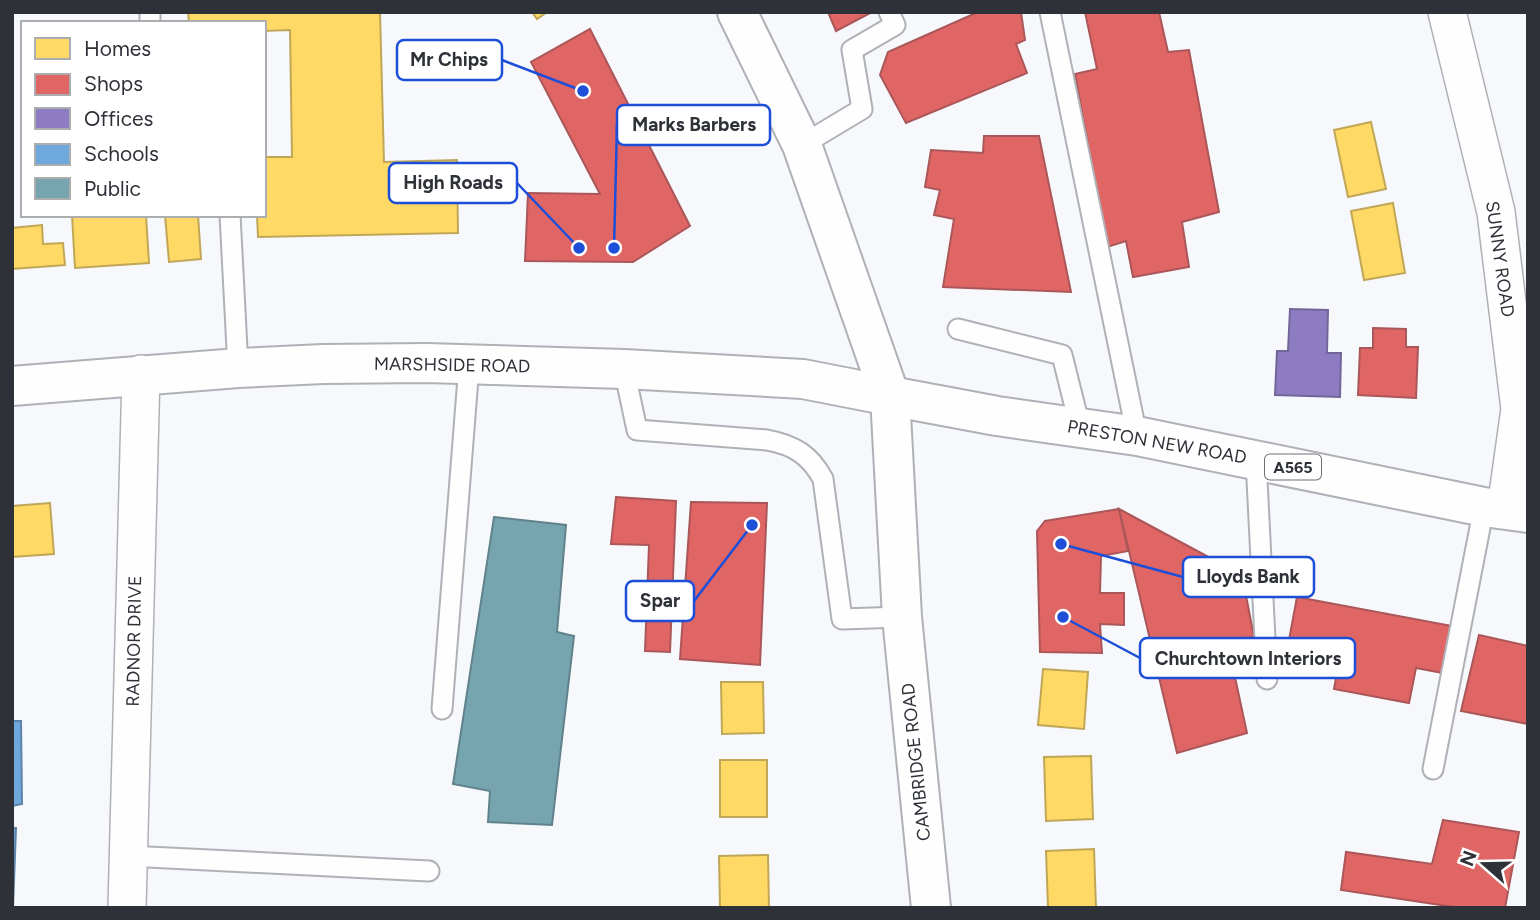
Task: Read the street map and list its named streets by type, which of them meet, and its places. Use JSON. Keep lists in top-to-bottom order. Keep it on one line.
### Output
{"streets":{"main road":["MARSHSIDE ROAD","PRESTON NEW ROAD","A565","CAMBRIDGE ROAD"],"street":["SUNNY ROAD","RADNOR DRIVE"]},"crossings":[["SUNNY ROAD","PRESTON NEW ROAD"],["MARSHSIDE ROAD","PRESTON NEW ROAD"],["MARSHSIDE ROAD","RADNOR DRIVE"]],"places":["Mr Chips","High Roads","Marks Barbers","Spar","Lloyds Bank","Churchtown Interiors"],"legend":["Homes","Shops","Offices","Schools","Public"],"north":"left"}
